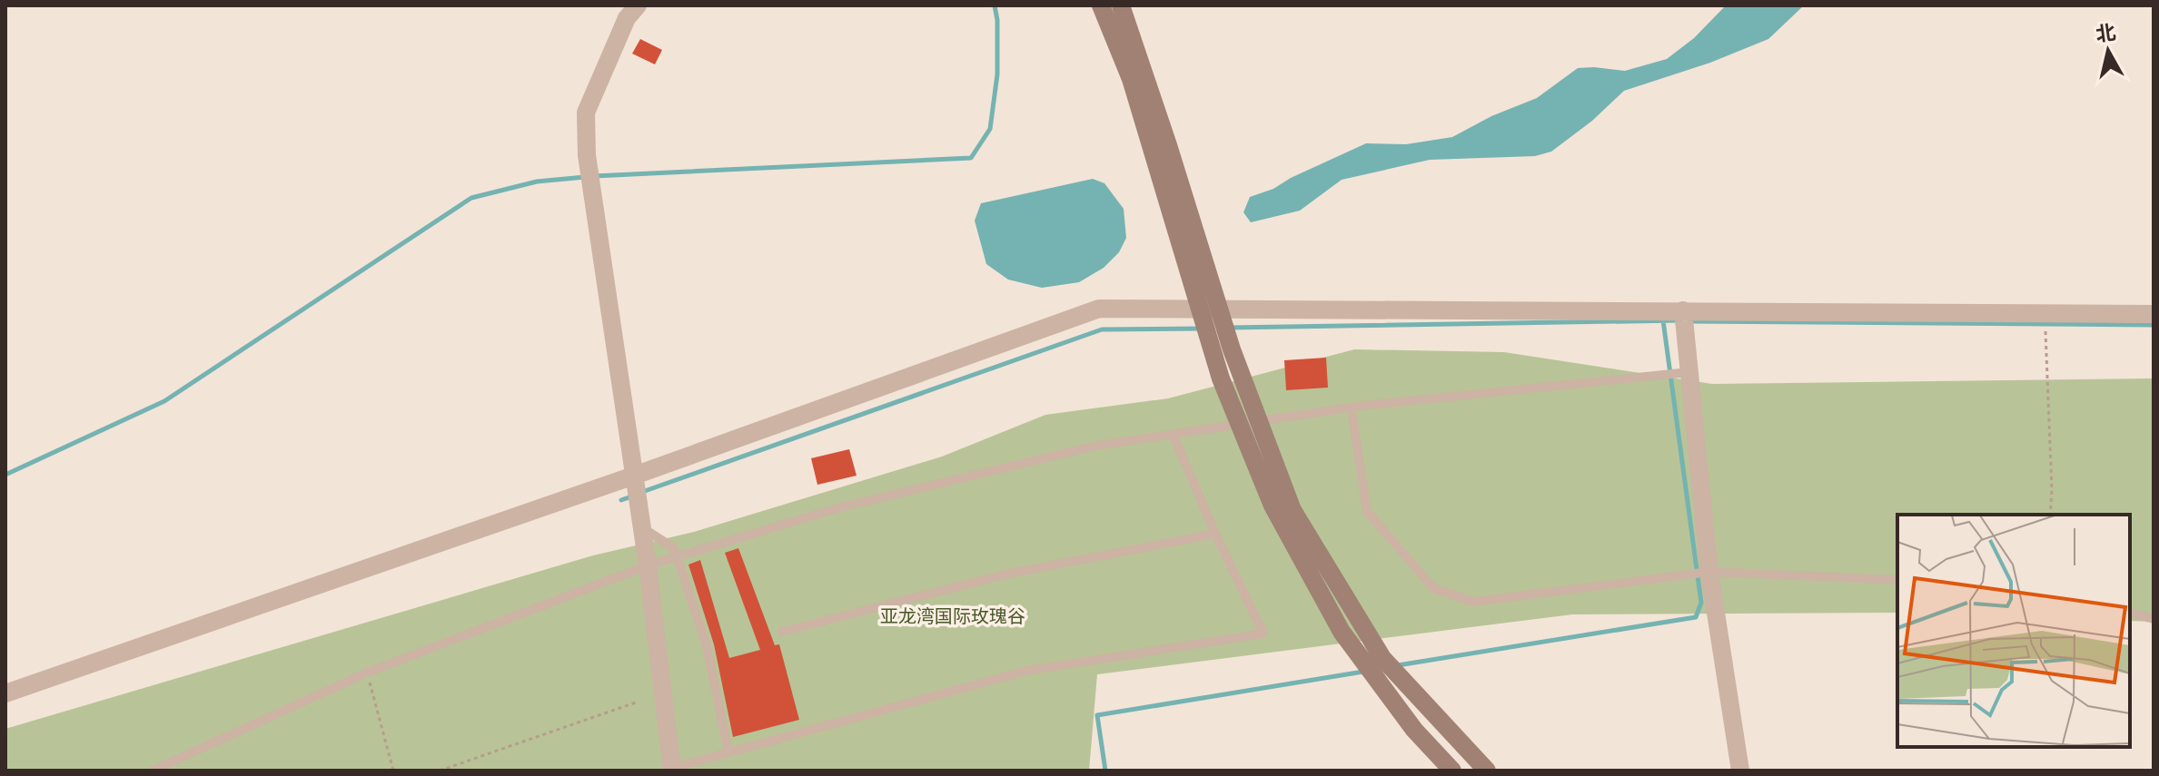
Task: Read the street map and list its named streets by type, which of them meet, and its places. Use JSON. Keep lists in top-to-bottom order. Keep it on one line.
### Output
{"parks":["亚龙湾国际玫瑰谷"],"north":"top"}
